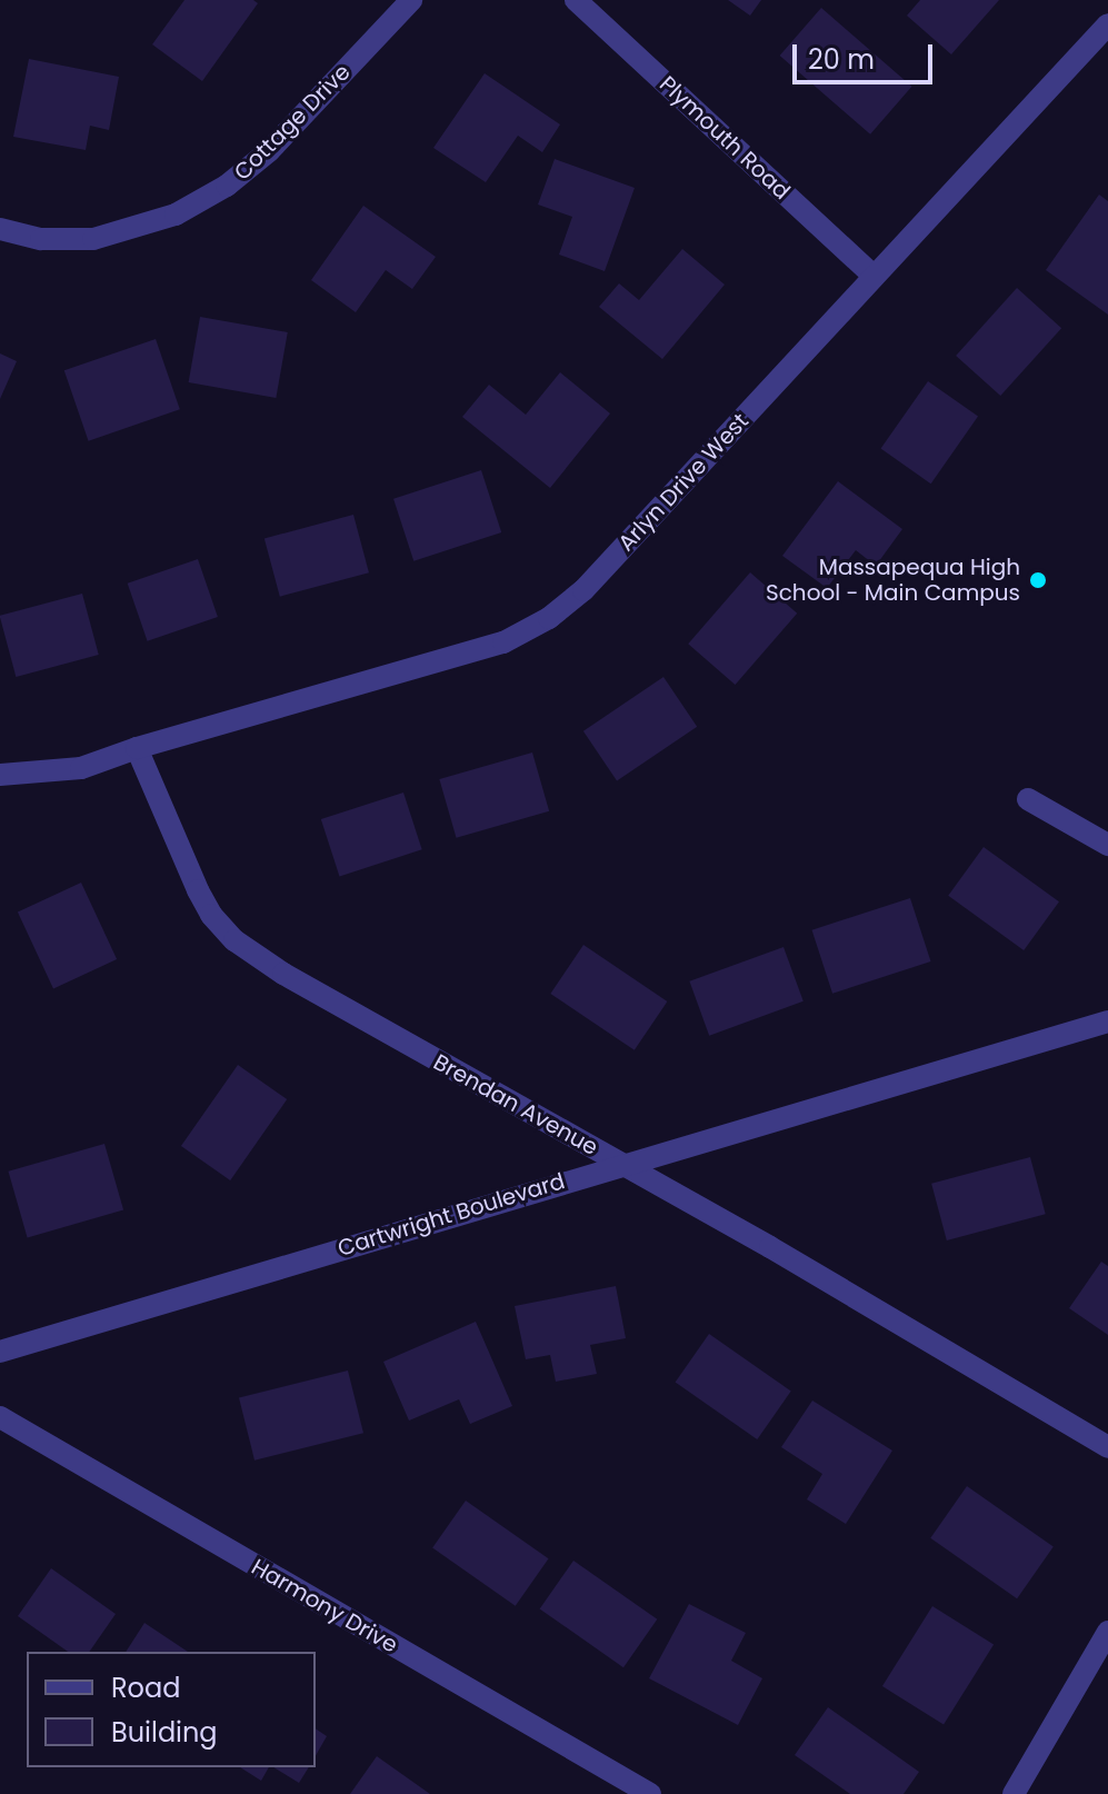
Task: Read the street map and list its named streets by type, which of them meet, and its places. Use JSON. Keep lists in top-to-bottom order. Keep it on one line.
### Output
{"streets":{"street":["Cottage Drive","Plymouth Road","Arlyn Drive West","Brendan Avenue","Cartwright Boulevard","Harmony Drive"]},"crossings":[["Plymouth Road","Arlyn Drive West"],["Arlyn Drive West","Brendan Avenue"],["Brendan Avenue","Cartwright Boulevard"]],"places":["Massapequa High School - Main Campus"],"legend":["Road","Building"],"scale_bar":"20 m"}
